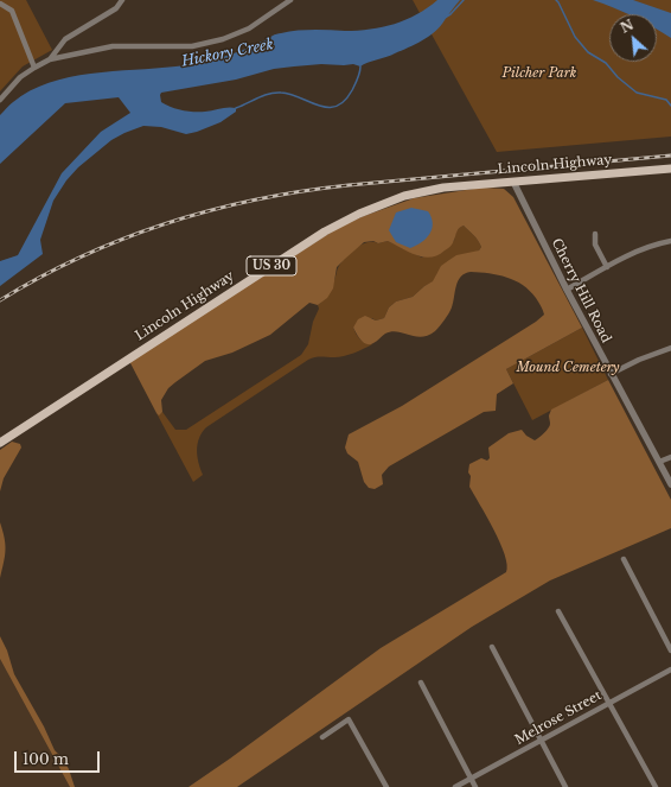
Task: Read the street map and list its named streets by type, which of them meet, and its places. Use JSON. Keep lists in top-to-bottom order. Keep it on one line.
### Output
{"streets":{"main road":["Lincoln Highway","US 30"],"street":["Cherry Hill Road","Melrose Street"]},"crossings":[["Lincoln Highway","Cherry Hill Road"]],"water":["Hickory Creek"],"parks":["Pilcher Park","Mound Cemetery"],"scale_bar":"100 m","north":"top left"}
